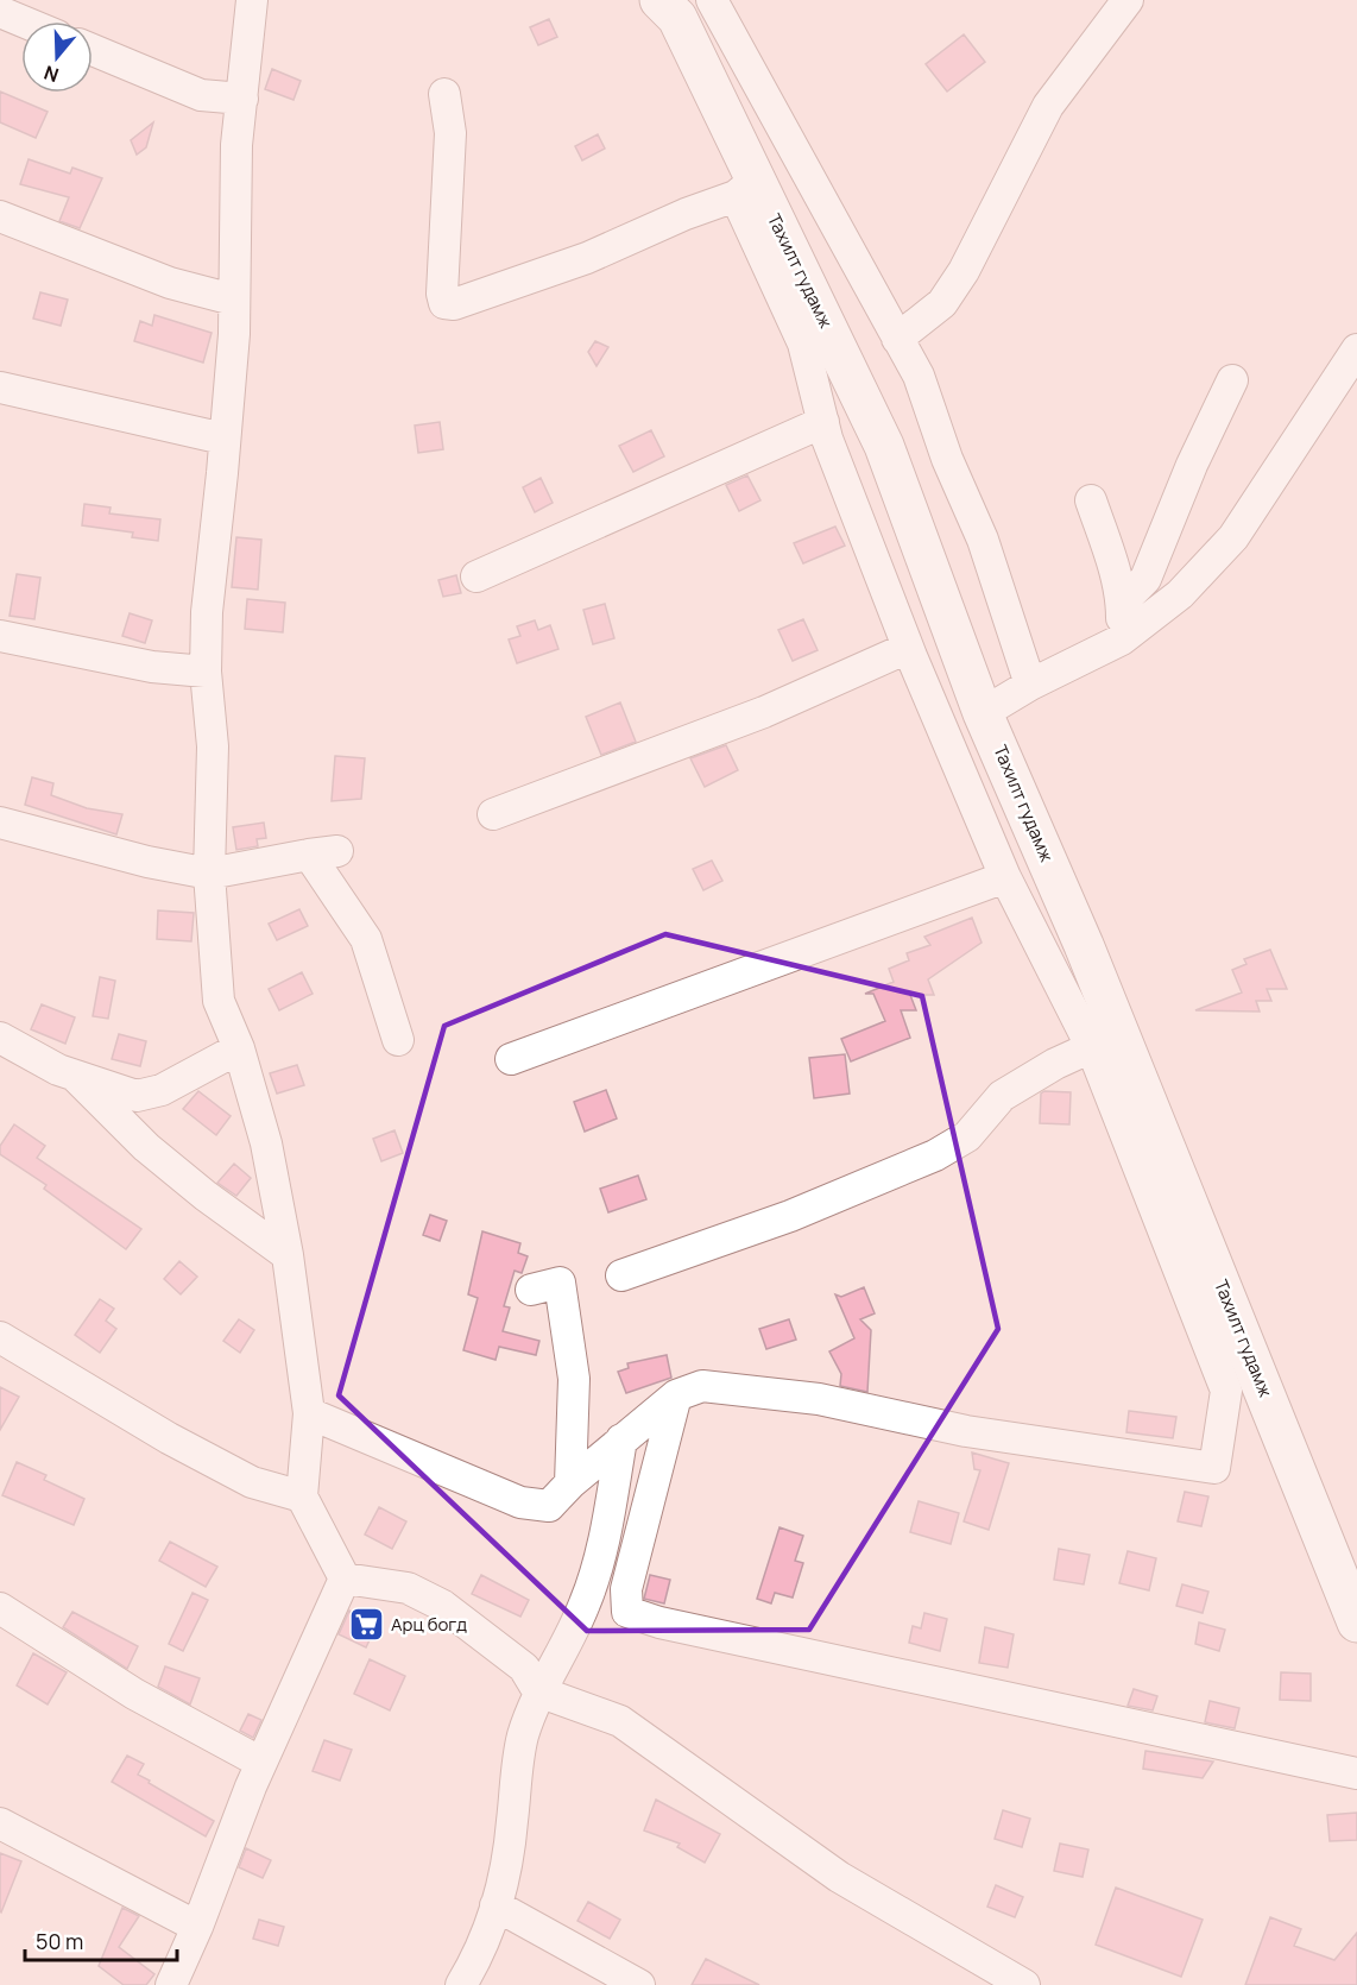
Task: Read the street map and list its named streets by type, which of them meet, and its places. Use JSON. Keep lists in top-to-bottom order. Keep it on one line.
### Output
{"streets":{"main road":["Тахилт гудамж"]},"places":{"supermarket":["Арц богд"]},"scale_bar":"50 m","north":"bottom"}
